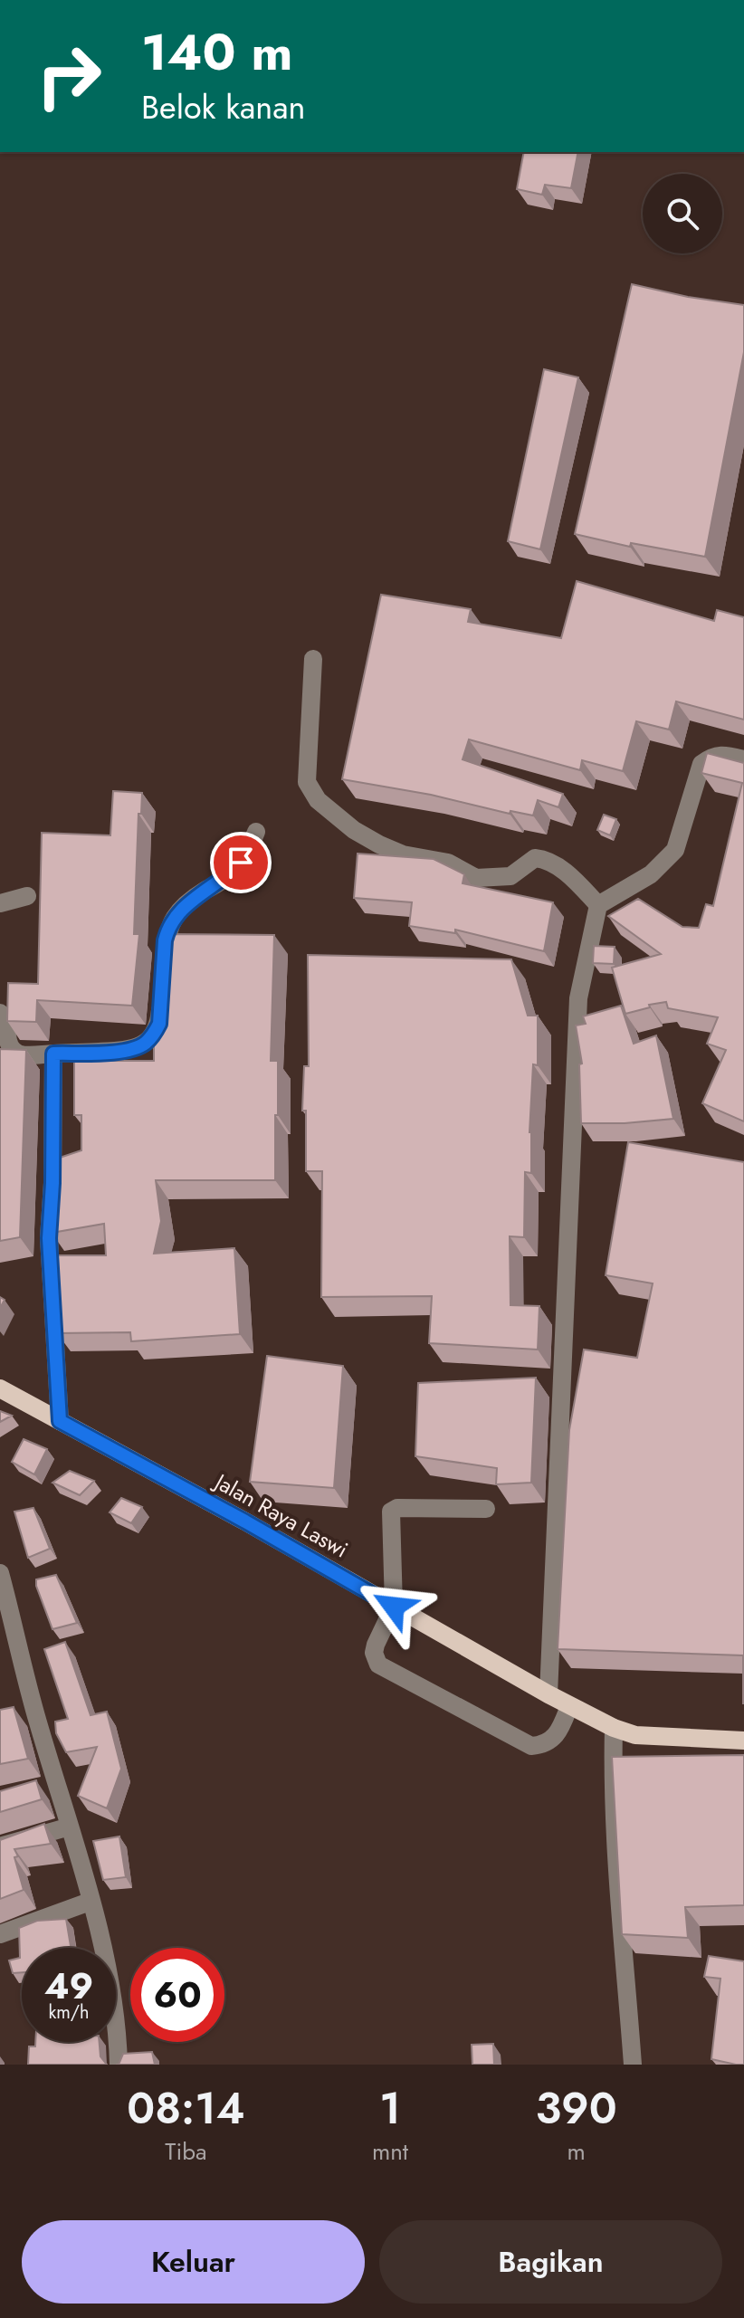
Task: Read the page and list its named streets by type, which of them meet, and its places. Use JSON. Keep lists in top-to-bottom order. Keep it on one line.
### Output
{"streets":{"main road":["Jalan Raya Laswi"]},"page":{"turn":["140 m","Belok kanan"],"speed":"49 km/h","limit":"60","eta":["08:14","Tiba","1","mnt","390","m"],"buttons":["Keluar","Bagikan"]}}
